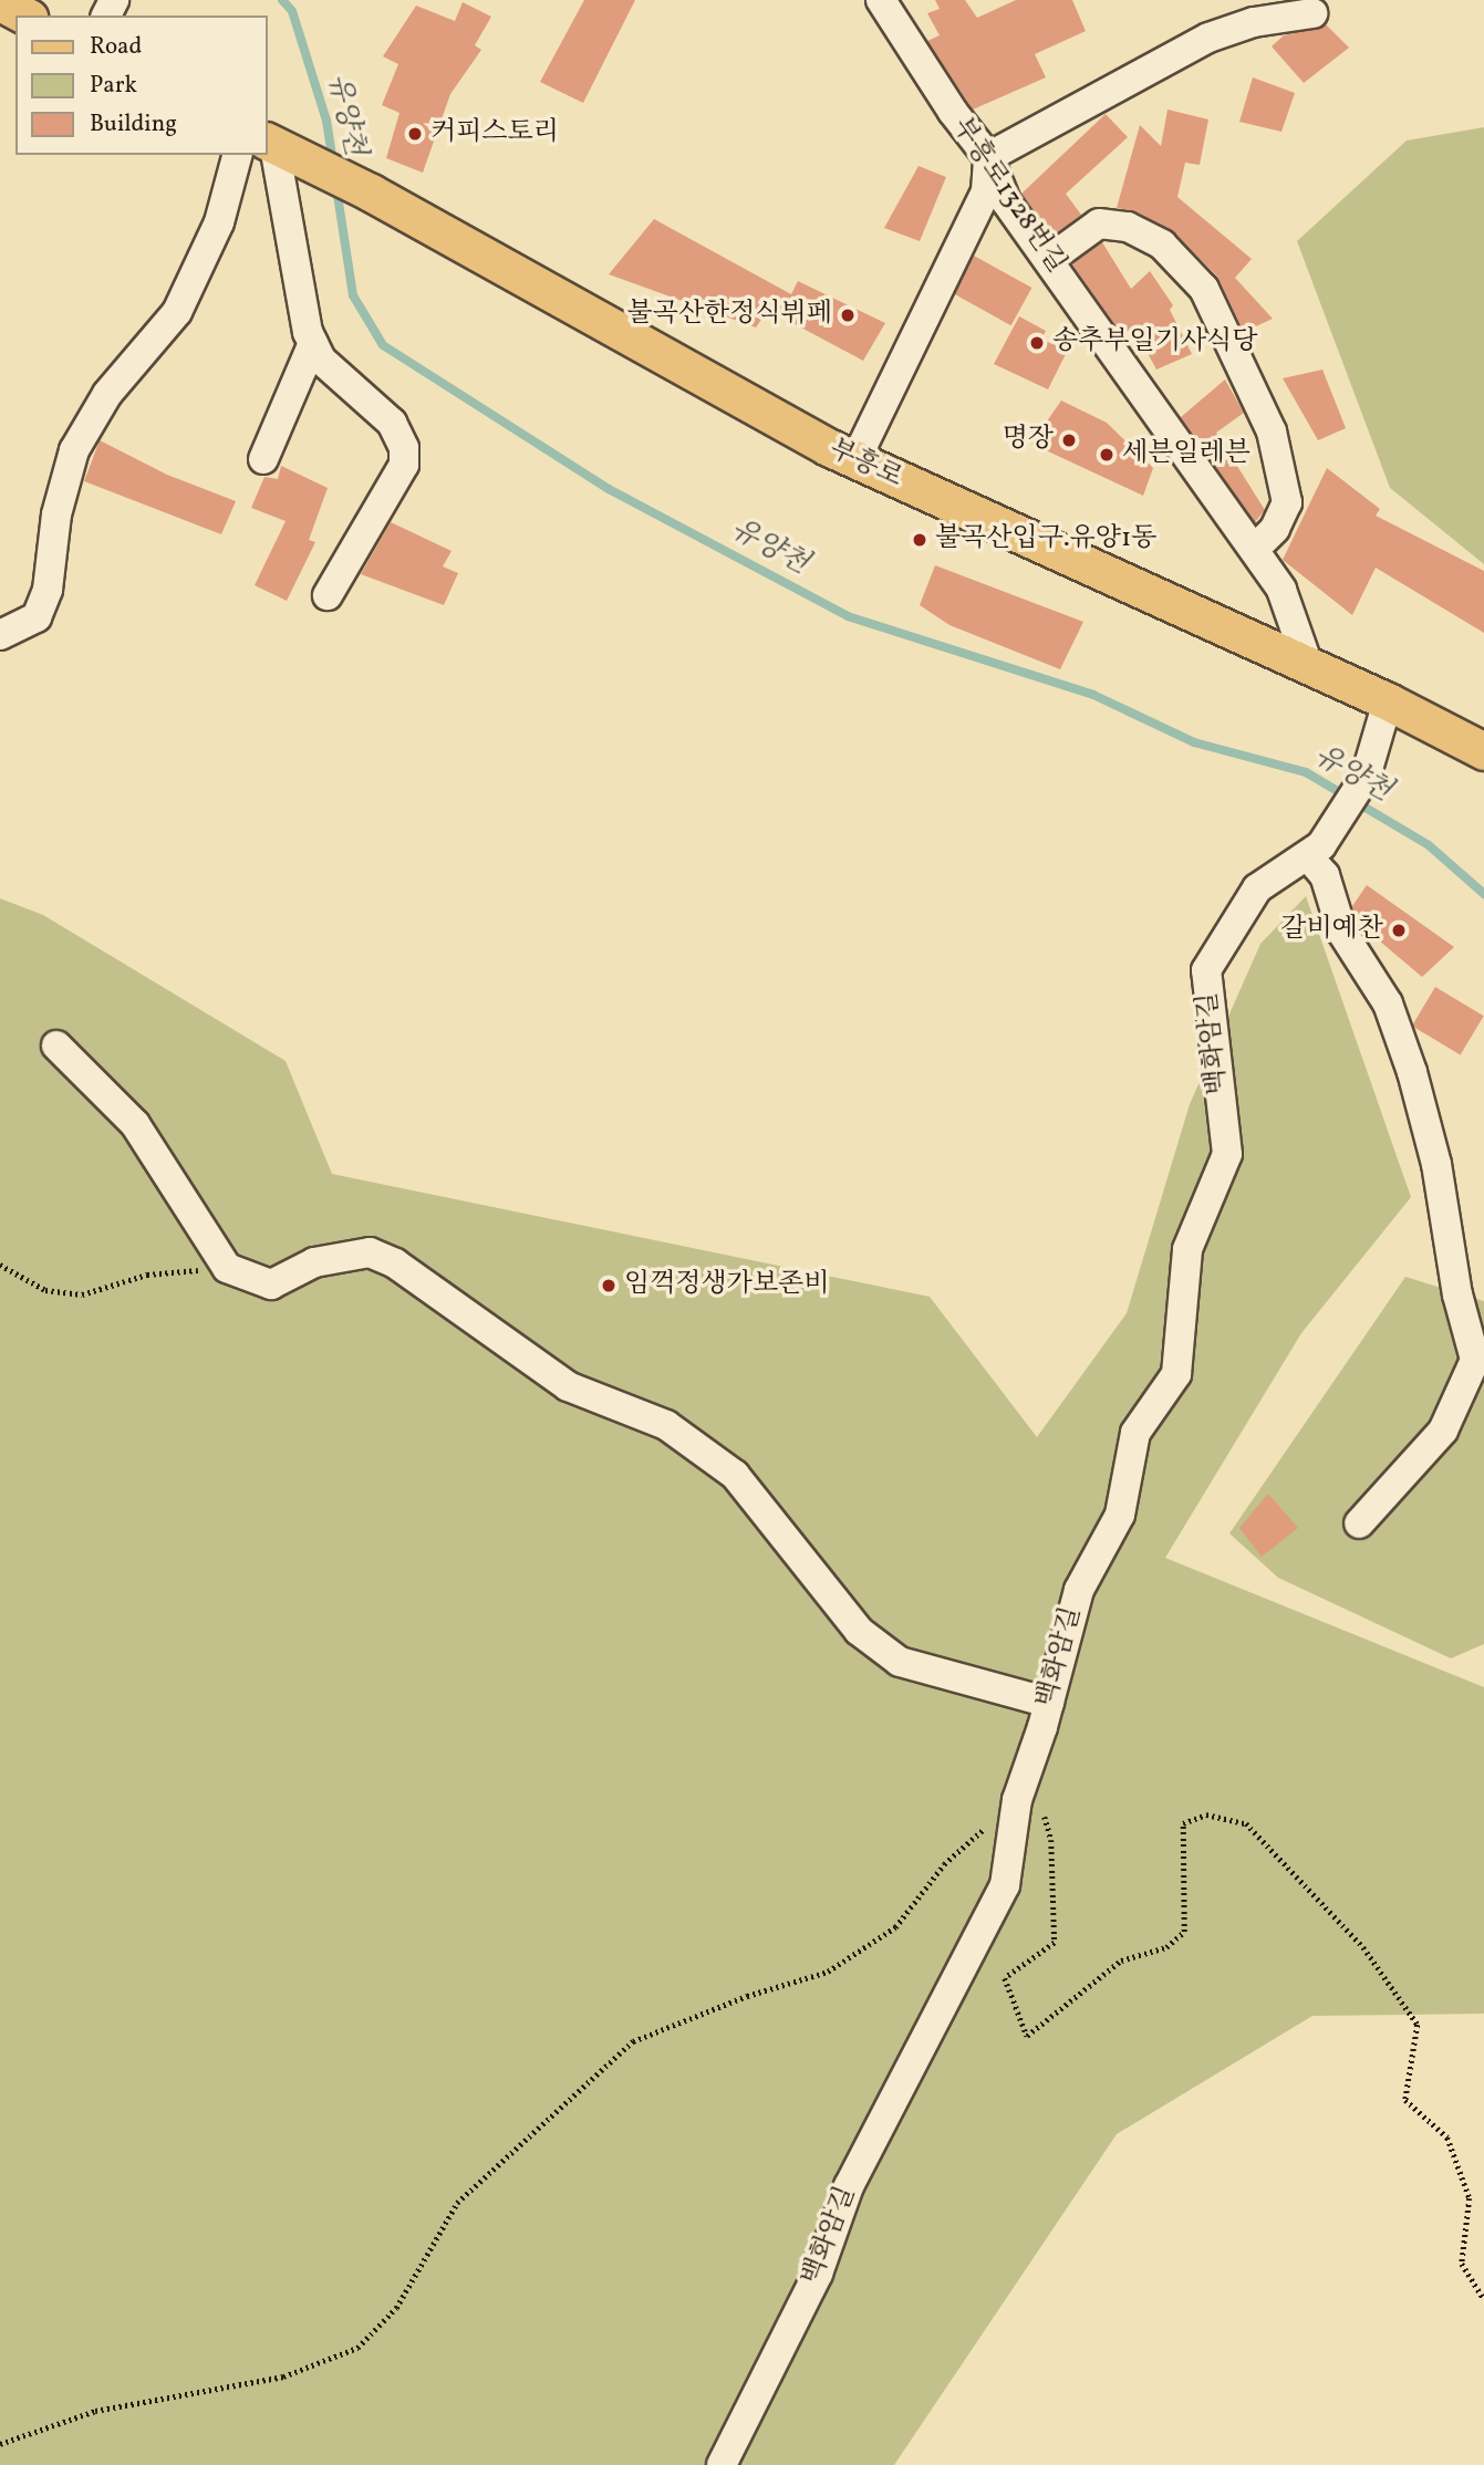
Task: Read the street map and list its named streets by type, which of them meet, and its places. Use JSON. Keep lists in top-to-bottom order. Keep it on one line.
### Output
{"streets":{"main road":["부흥로"],"street":["부흥로1328번길","백화암길"]},"crossings":[["부흥로1328번길","부흥로"]],"water":["유양천"],"places":["커피스토리","불곡산한정식뷔페","송추부일기사식당","명장","세븐일레븐","불곡산입구.유양1동","갈비예찬","임꺽정생가보존비"],"legend":["Road","Park","Building"]}
